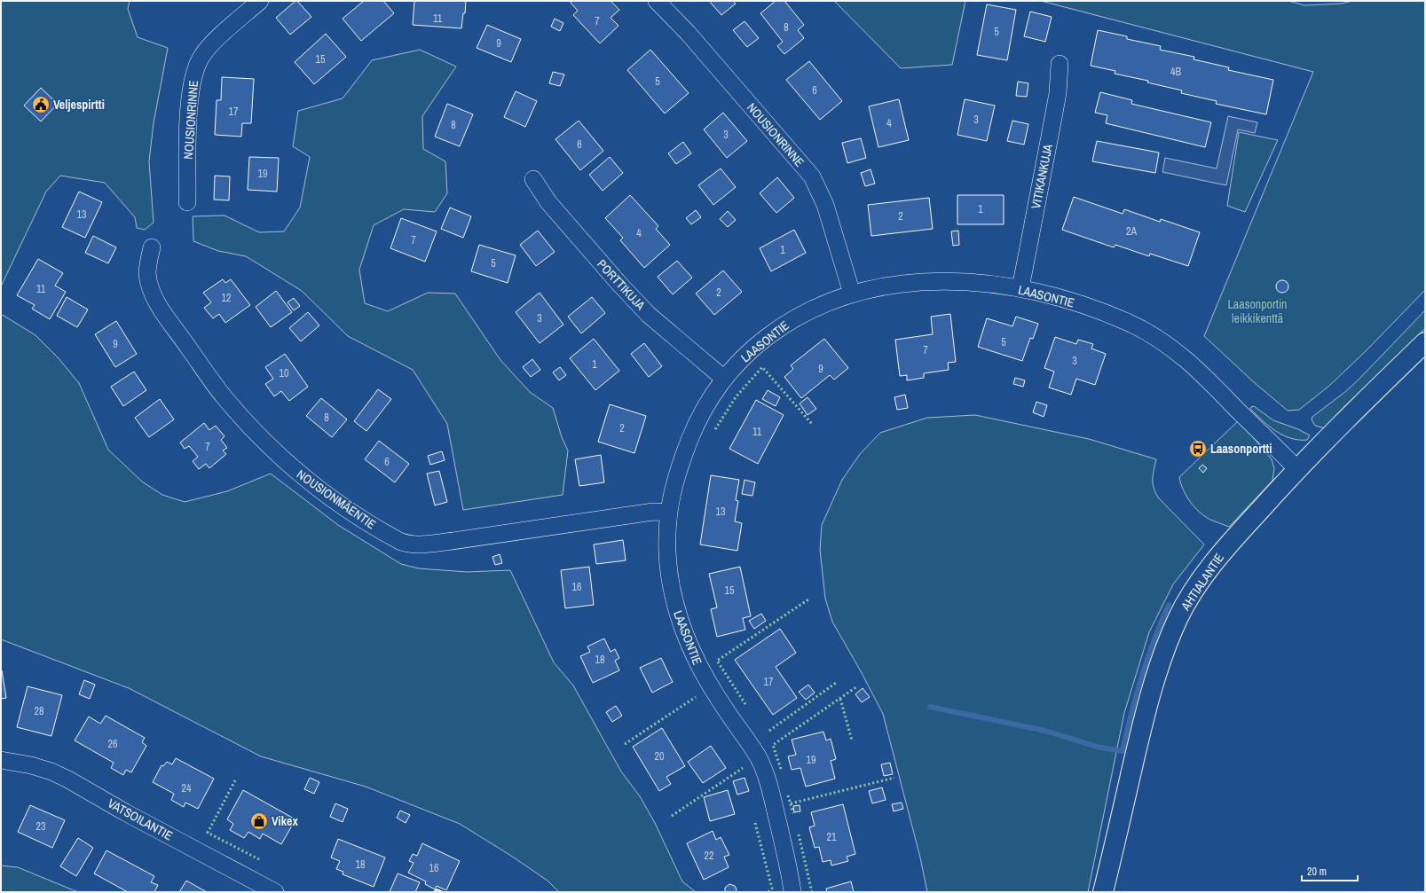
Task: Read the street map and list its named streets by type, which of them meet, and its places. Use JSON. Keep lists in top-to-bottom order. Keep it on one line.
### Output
{"streets":{"street":["NOUSIONRINNE","VITIKANKUJA","PORTTIKUJA","LAASONTIE","NOUSIONMÄENTIE","AHTIALANTIE","VATSOILANTIE"]},"crossings":[["NOUSIONRINNE","LAASONTIE"],["VITIKANKUJA","LAASONTIE"],["PORTTIKUJA","LAASONTIE"],["LAASONTIE","NOUSIONMÄENTIE"],["LAASONTIE","AHTIALANTIE"]],"parks":["Laasonportin leikkikenttä"],"places":{"public building":["Veljespirtti"],"bus stop":["Laasonportti"],"shop":["Vikex"]},"house_numbers":["11","7","8","5","9","15","4B","5","6","17","3","4","8","3","6","19","1","13","2","2A","4","7","1","5","11","2","12","3","5","9","7","3","1","9","10","8","2","11","7","6","13","16","15","18","17","28","26","20","19","24","23","21","22","18","16"],"scale_bar":"20 m"}
